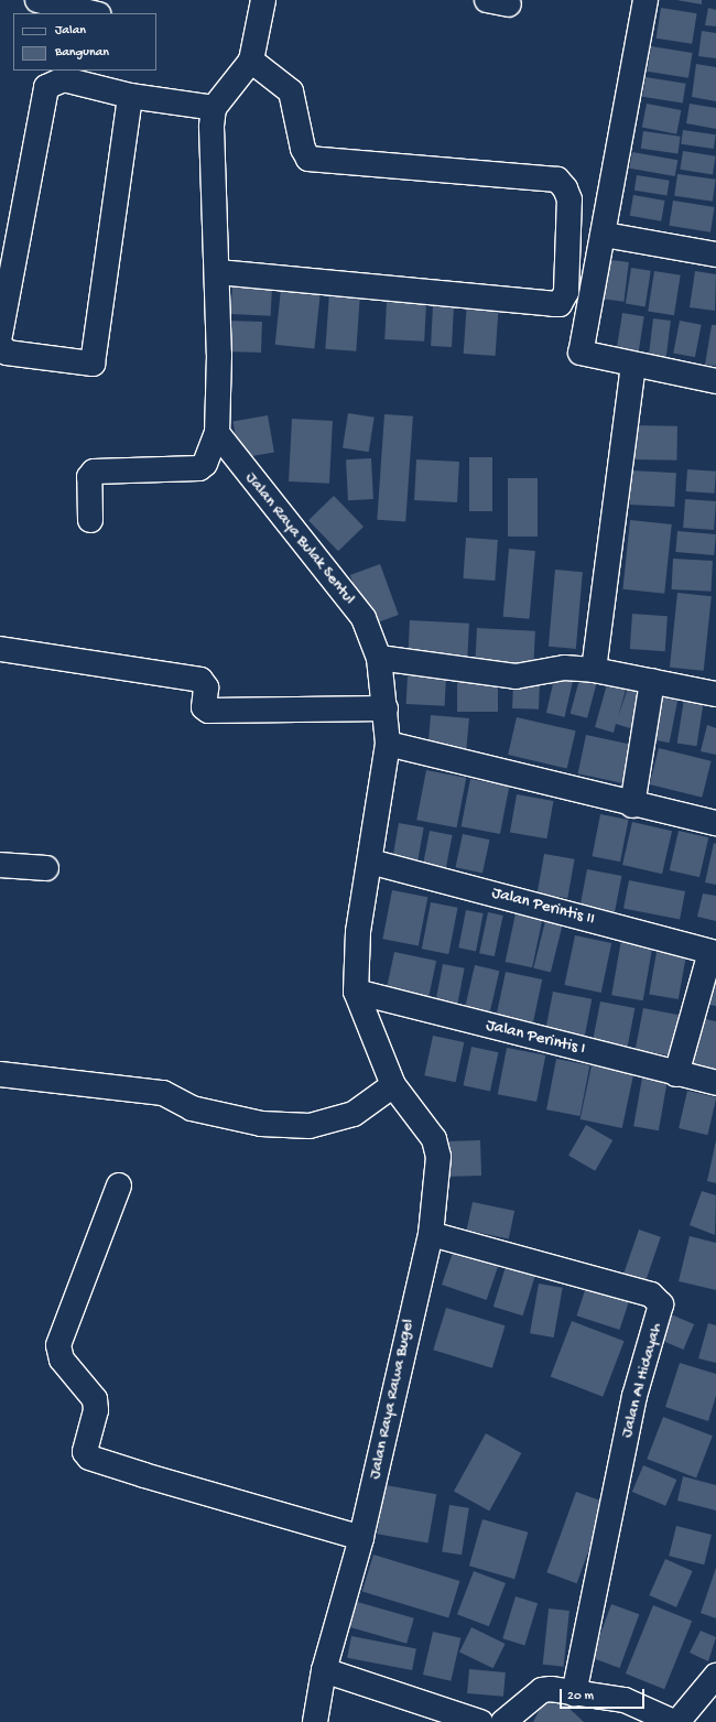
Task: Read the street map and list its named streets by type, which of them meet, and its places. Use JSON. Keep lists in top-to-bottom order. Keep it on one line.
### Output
{"streets":{"street":["Jalan Raya Bulak Sentul","Jalan Perintis II","Jalan Perintis I","Jalan Al Hidayah","Jalan Raya Rawa Bugel"]},"crossings":[["Jalan Raya Bulak Sentul","Jalan Perintis II"],["Jalan Raya Bulak Sentul","Jalan Perintis I"],["Jalan Raya Bulak Sentul","Jalan Raya Rawa Bugel"],["Jalan Al Hidayah","Jalan Raya Rawa Bugel"]],"legend":["Jalan","Bangunan"],"scale_bar":"20 m"}
